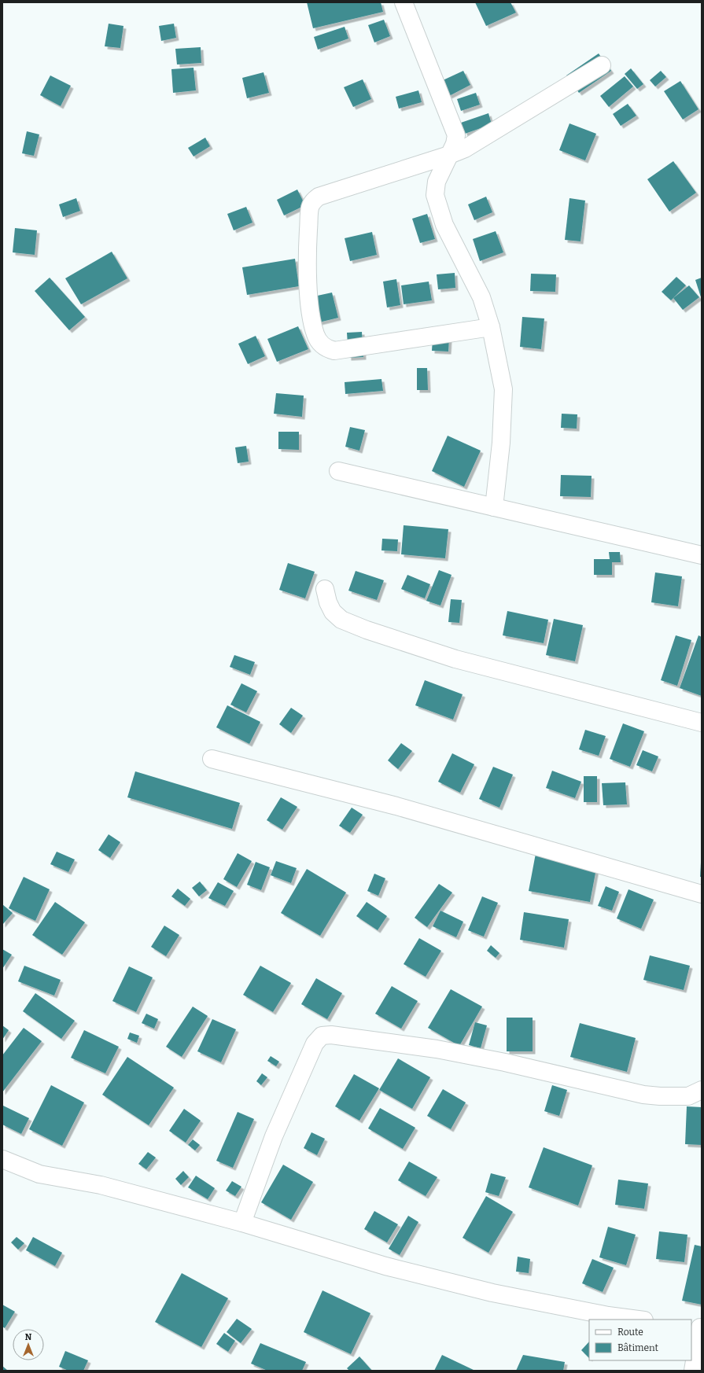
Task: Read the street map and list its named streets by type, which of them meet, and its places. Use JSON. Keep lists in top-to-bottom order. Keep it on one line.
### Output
{"legend":["Route","Bâtiment"],"north":"top"}
